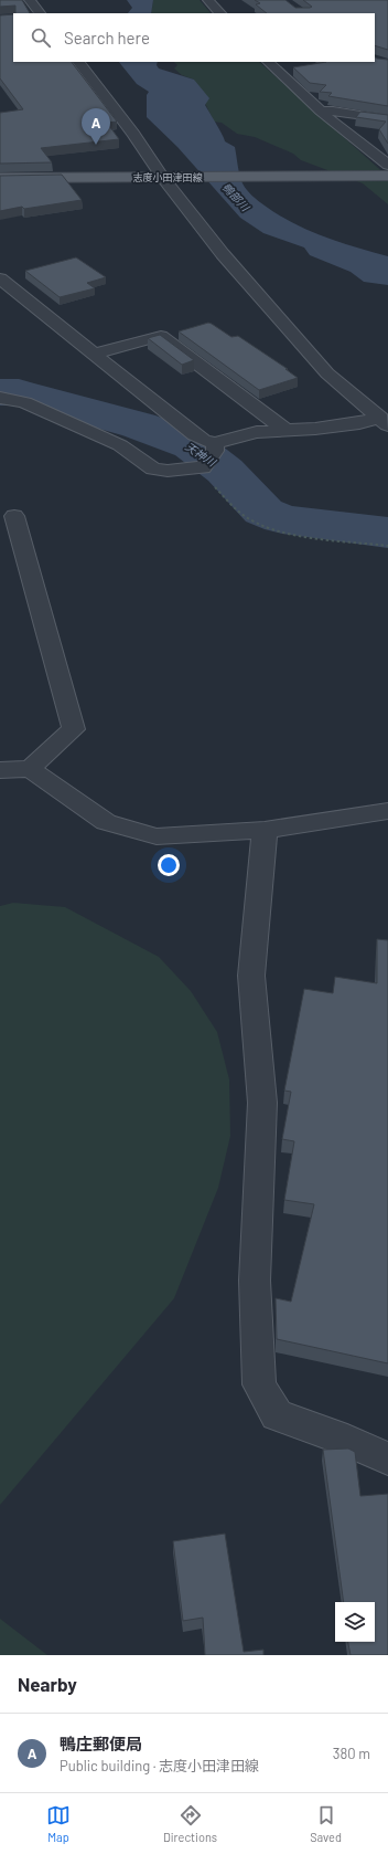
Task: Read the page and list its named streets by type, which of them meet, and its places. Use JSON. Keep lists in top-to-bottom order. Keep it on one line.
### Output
{"streets":{"main road":["志度小田津田線"]},"water":["鴨部川","天神川"],"page":{"search":"Search here","pins":"A","heading":"Nearby","list":[{"mark":"A","name":"鴨庄郵便局","note":"Public building · 志度小田津田線","value":"380 m"}],"nav":["Map","Directions","Saved"]}}
